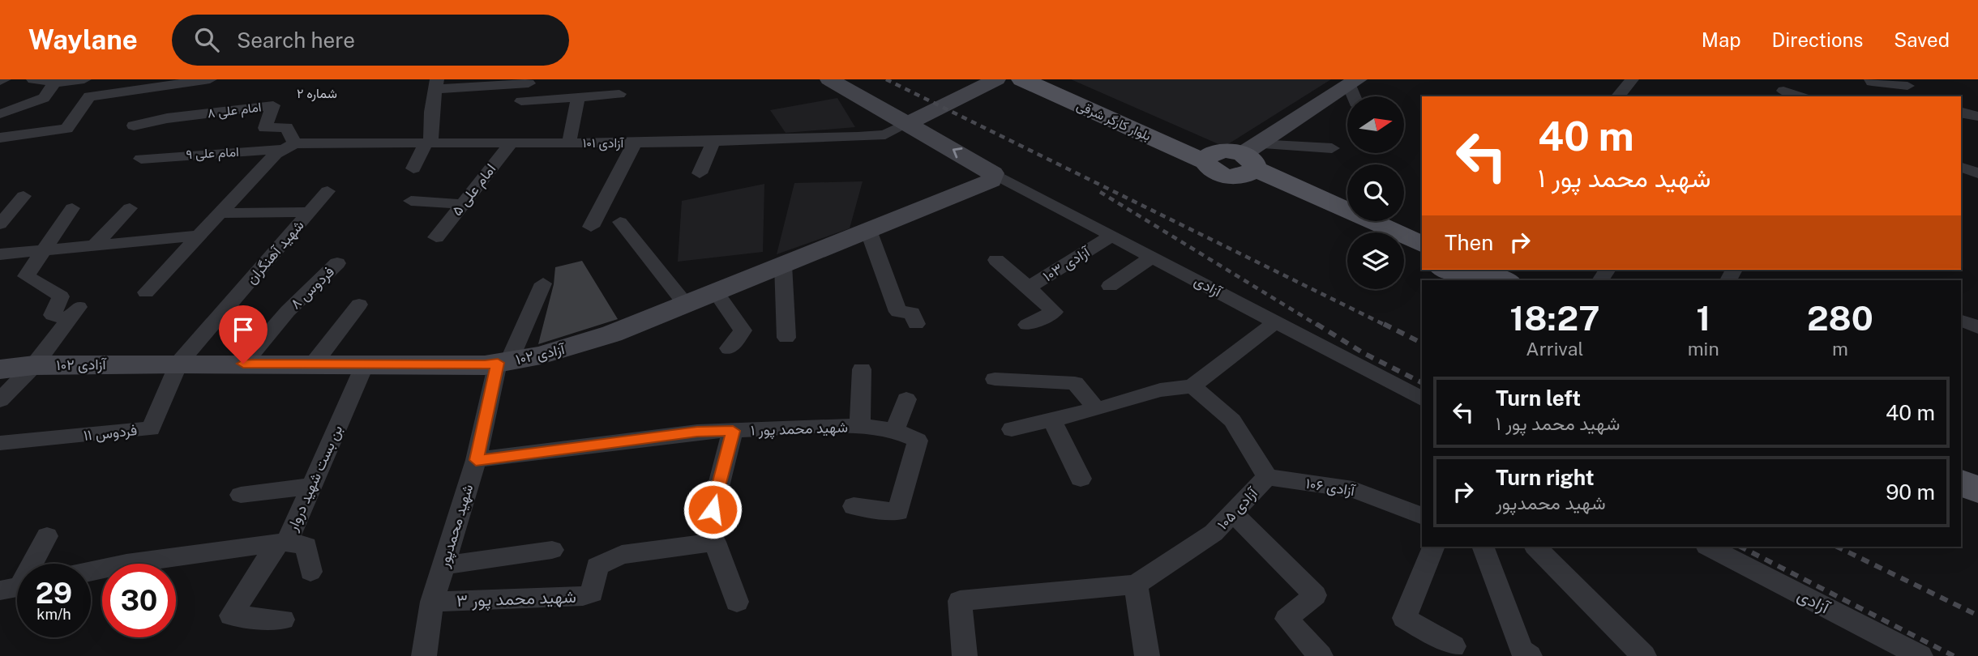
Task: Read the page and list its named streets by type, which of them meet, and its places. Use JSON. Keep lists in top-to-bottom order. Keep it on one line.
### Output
{"streets":{"main road":["بلوار کارگر شرقی"],"street":["امام علی ۸","آزادی ۱۰۱","امام علی ۹","امام علی ۵","شهید آهنگران","آزادی ۱۰۳","آزادی","فردوس ۸","آزادی ۱۰۲","شهید محمد پور ۱","فردوس ۱۱","بن بست شهید دروار","آزادی ۱۰۶","آزادی ۱۰۵","شهید محمدپور","شهید محمد پور ۳"]},"crossings":[["امام علی ۸","آزادی ۱۰۱"],["امام علی ۸","امام علی ۹"],["آزادی ۱۰۱","امام علی ۹"],["آزادی ۱۰۱","امام علی ۵"],["آزادی ۱۰۱","آزادی"],["شهید آهنگران","آزادی ۱۰۲"],["شهید آهنگران","فردوس ۱۱"],["آزادی ۱۰۳","آزادی"],["فردوس ۸","آزادی ۱۰۲"],["آزادی ۱۰۲","فردوس ۱۱"],["آزادی ۱۰۲","بن بست شهید دروار"],["آزادی ۱۰۲","شهید محمدپور"],["شهید محمد پور ۱","شهید محمدپور"],["آزادی ۱۰۶","آزادی ۱۰۵"],["شهید محمدپور","شهید محمد پور ۳"]],"districts":["شماره ۲"],"north":"right","page":{"header":"Waylane","search":"Search here","nav":["Map","Directions","Saved"],"turn":["40 m","شهید محمد پور ۱"],"then":"Then","eta":["18:27","Arrival","1","min","280","m"],"list":[{"name":"Turn left","note":"شهید محمد پور ۱","value":"40 m"},{"name":"Turn right","note":"شهید محمدپور","value":"90 m"}],"speed":"29 km/h","limit":"30"}}
